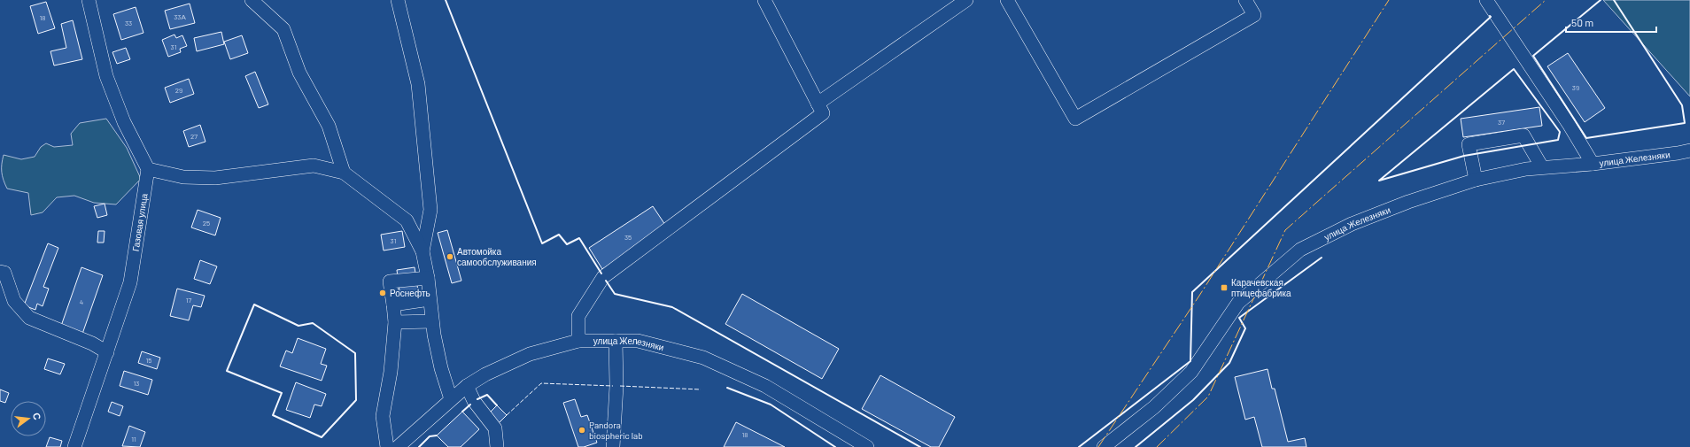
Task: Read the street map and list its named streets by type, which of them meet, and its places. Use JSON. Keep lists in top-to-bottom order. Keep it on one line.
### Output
{"streets":{"street":["улица Железняки","Газовая улица"]},"places":{"other":["Автомойка самообслуживания","Роснефть","Pandora biospheric lab"],"transit":["Карачевская птицефабрика"]},"house_numbers":["33А","18","33","31","39","29","37","27","25","35","31","17","4","15","13","18","11"],"scale_bar":"50 m","north":"right"}
